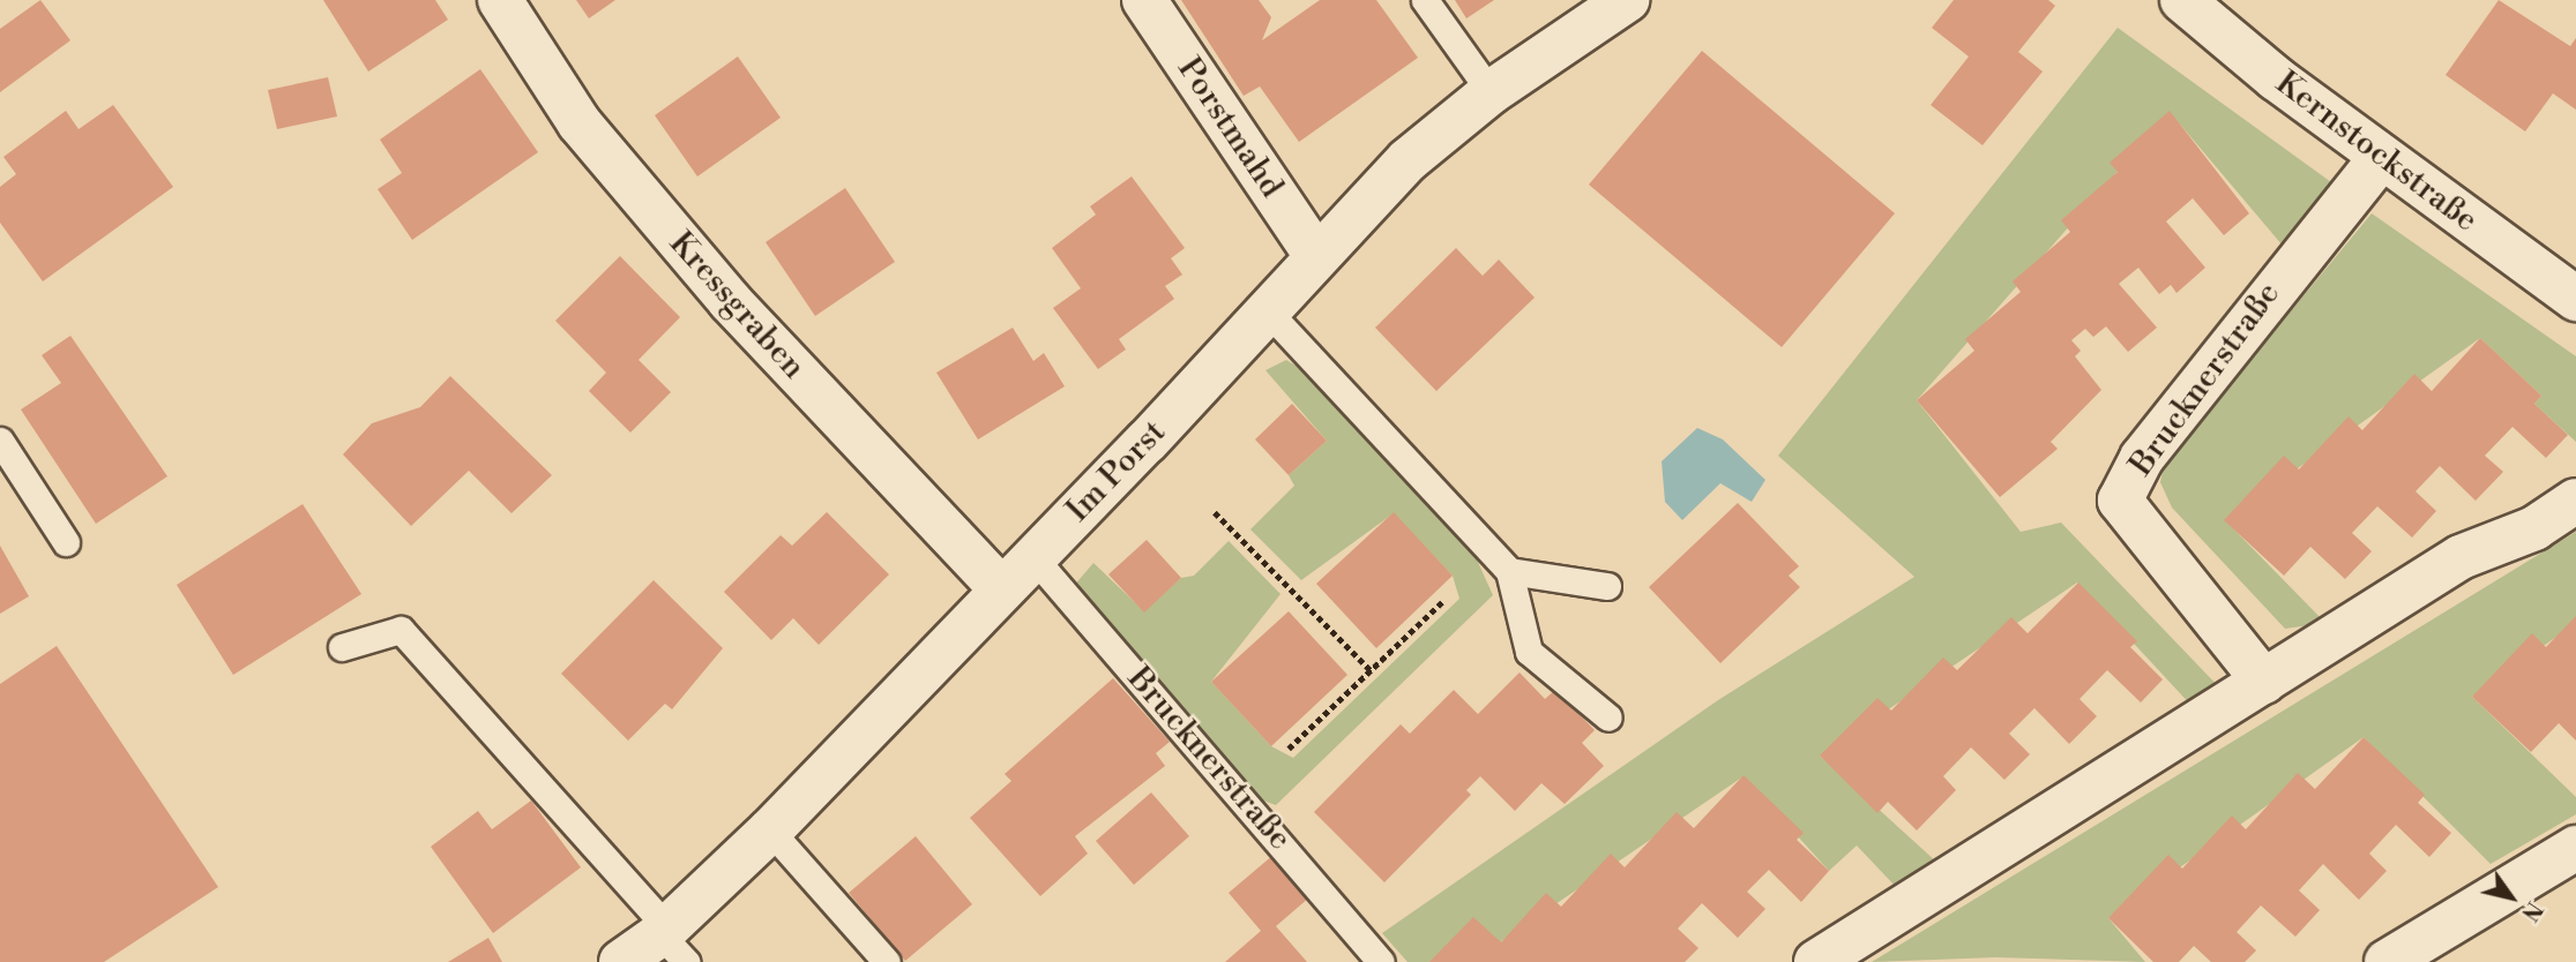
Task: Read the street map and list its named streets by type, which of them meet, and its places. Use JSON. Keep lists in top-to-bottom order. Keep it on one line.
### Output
{"streets":{"street":["Porstmahd","Kernstockstraße","Kressgraben","Brucknerstraße","Im Porst"]},"crossings":[["Porstmahd","Im Porst"],["Kernstockstraße","Brucknerstraße"],["Kressgraben","Im Porst"],["Brucknerstraße","Im Porst"]],"north":"bottom right"}
